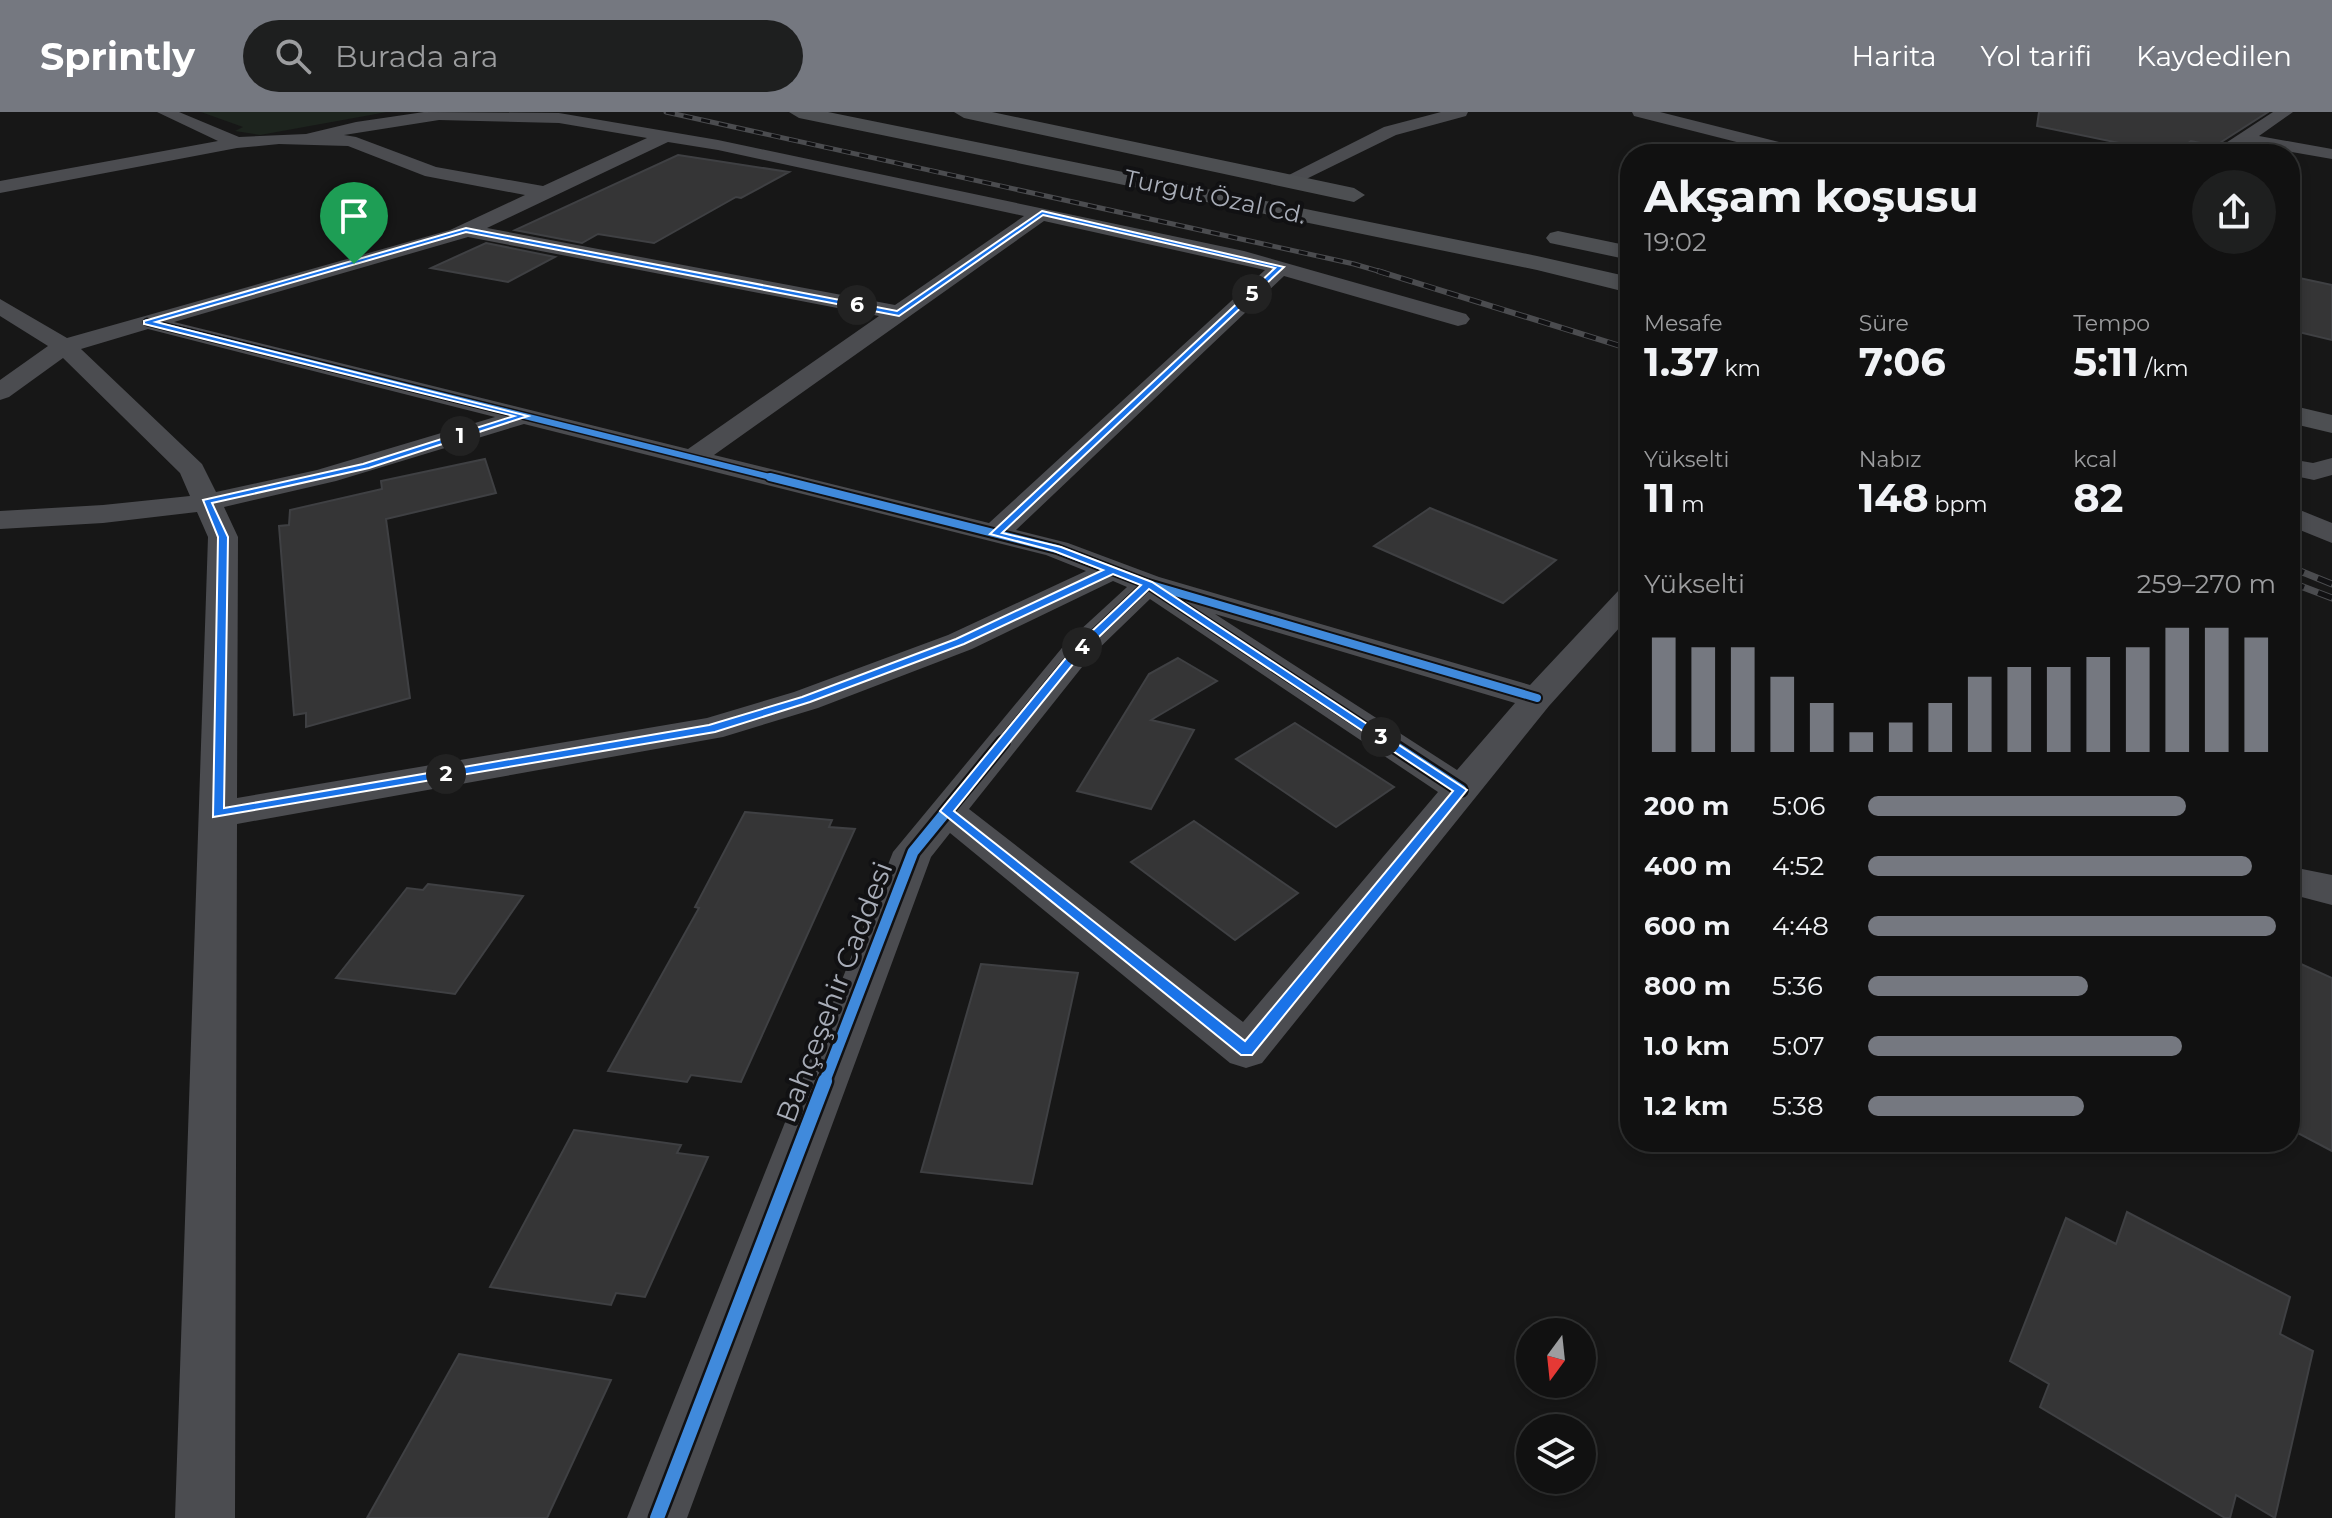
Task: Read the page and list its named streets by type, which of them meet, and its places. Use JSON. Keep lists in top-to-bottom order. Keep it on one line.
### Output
{"streets":{"main road":["Turgut Özal Cd."],"street":["Bahçeşehir Caddesi"]},"north":"bottom","page":{"header":"Sprintly","search":"Burada ara","nav":["Harita","Yol tarifi","Kaydedilen"],"heading":["Akşam koşusu","19:02"],"pins":["5","6","1","4","3","2"],"stats":[["Mesafe","1.37 km"],["Süre","7:06"],["Tempo","5:11 /km"],["Yükselti","11 m"],["Nabız","148 bpm"],["kcal","82"]],"chart":["Yükselti","259–270 m"],"list":[{"name":"200 m","note":"5:06"},{"name":"400 m","note":"4:52"},{"name":"600 m","note":"4:48"},{"name":"800 m","note":"5:36"},{"name":"1.0 km","note":"5:07"},{"name":"1.2 km","note":"5:38"}]}}
